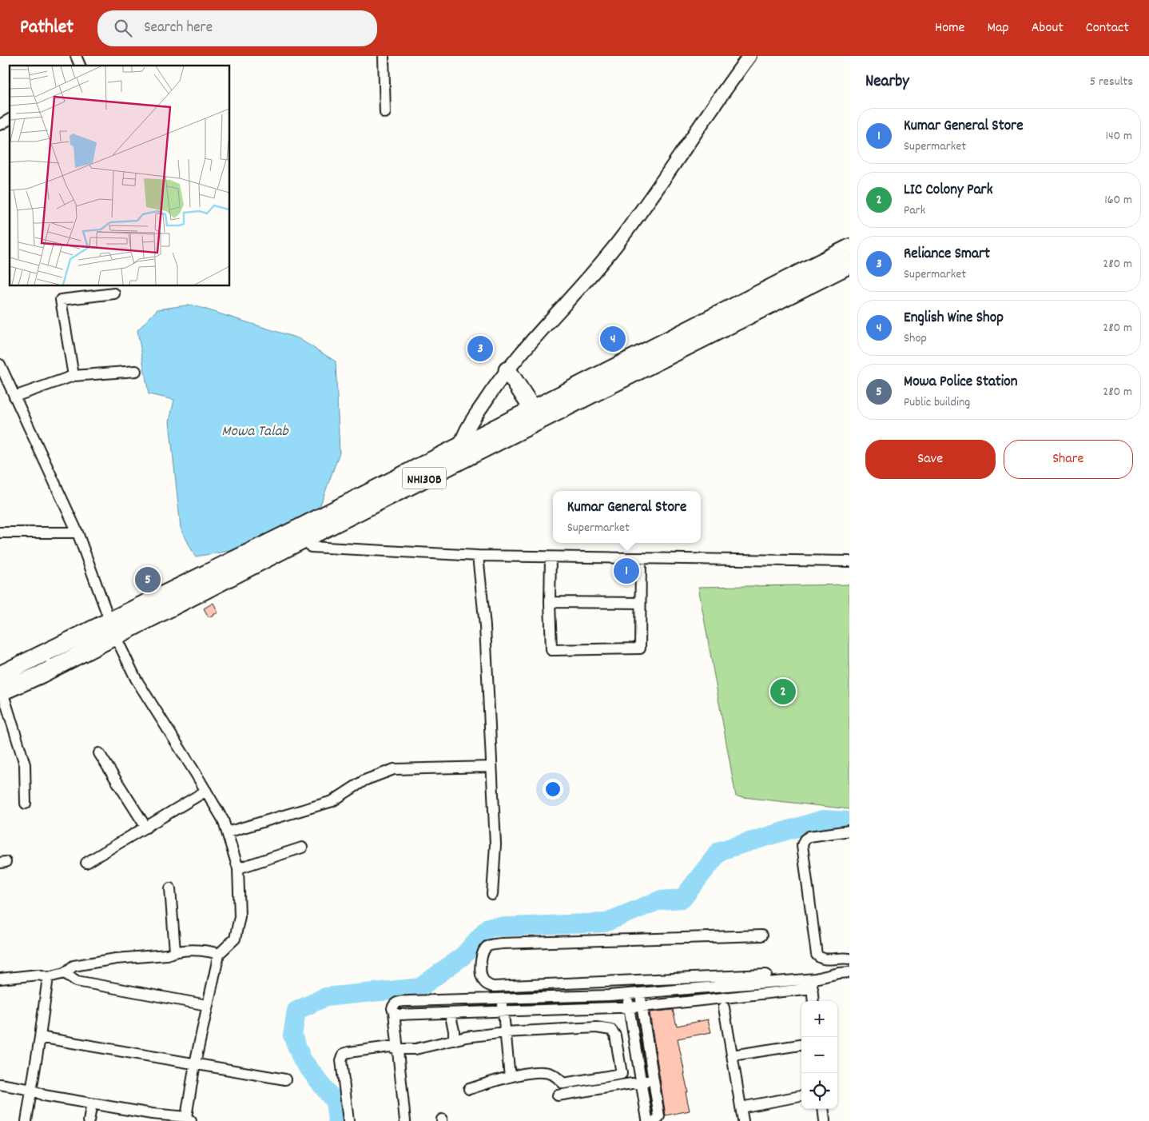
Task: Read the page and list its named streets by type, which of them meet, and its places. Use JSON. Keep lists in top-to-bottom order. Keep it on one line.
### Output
{"streets":{"highway":["NH130B"]},"water":["Mowa Talab"],"page":{"header":"Pathlet","search":"Search here","nav":["Home","Map","About","Contact"],"heading":["Nearby","5 results"],"list":[{"mark":"1","name":"Kumar General Store","note":"Supermarket","value":"140 m"},{"mark":"2","name":"LIC Colony Park","note":"Park","value":"160 m"},{"mark":"3","name":"Reliance Smart","note":"Supermarket","value":"280 m"},{"mark":"4","name":"English Wine Shop","note":"Shop","value":"280 m"},{"mark":"5","name":"Mowa Police Station","note":"Public building","value":"280 m"}],"pins":["4","3","1","5","2"],"buttons":["Save","Share"],"popup":["Kumar General Store","Supermarket"],"map_buttons":["+","−"]}}
